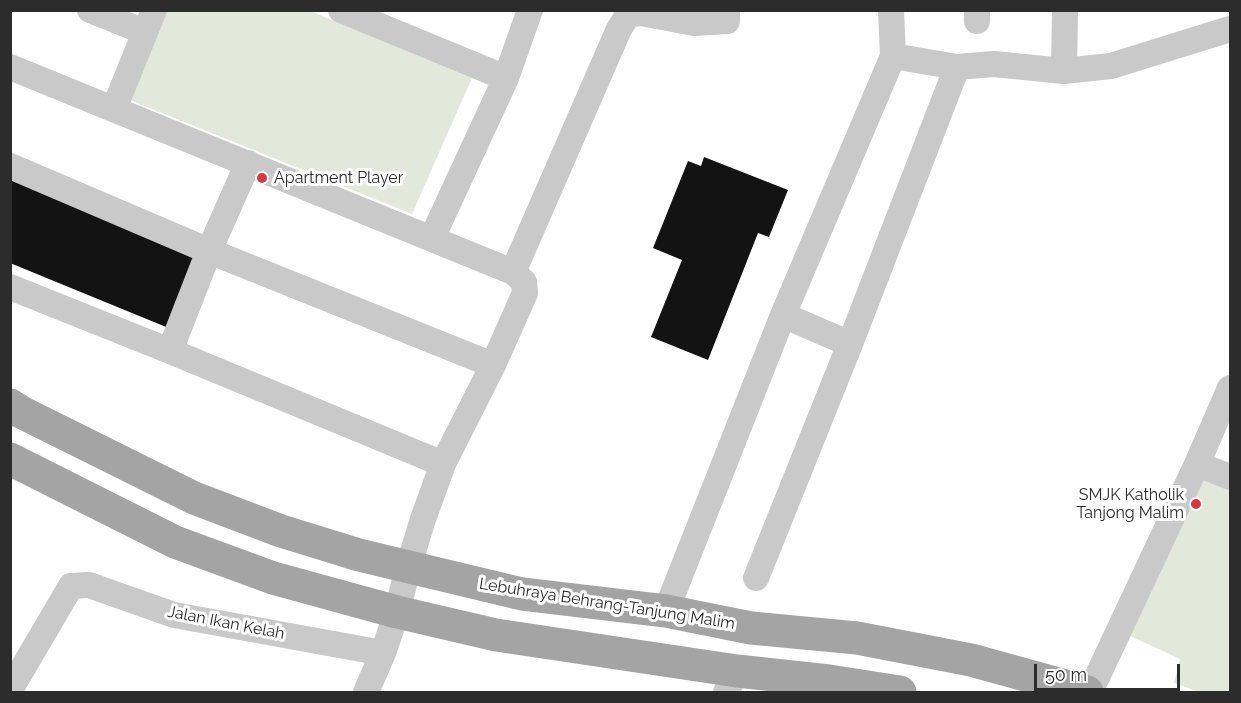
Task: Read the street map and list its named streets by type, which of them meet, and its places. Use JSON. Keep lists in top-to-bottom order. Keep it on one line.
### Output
{"streets":{"main road":["Lebuhraya Behrang-Tanjung Malim"],"street":["Jalan Ikan Kelah"]},"places":["Apartment Player","SMJK Katholik Tanjong Malim"],"scale_bar":"50 m"}
